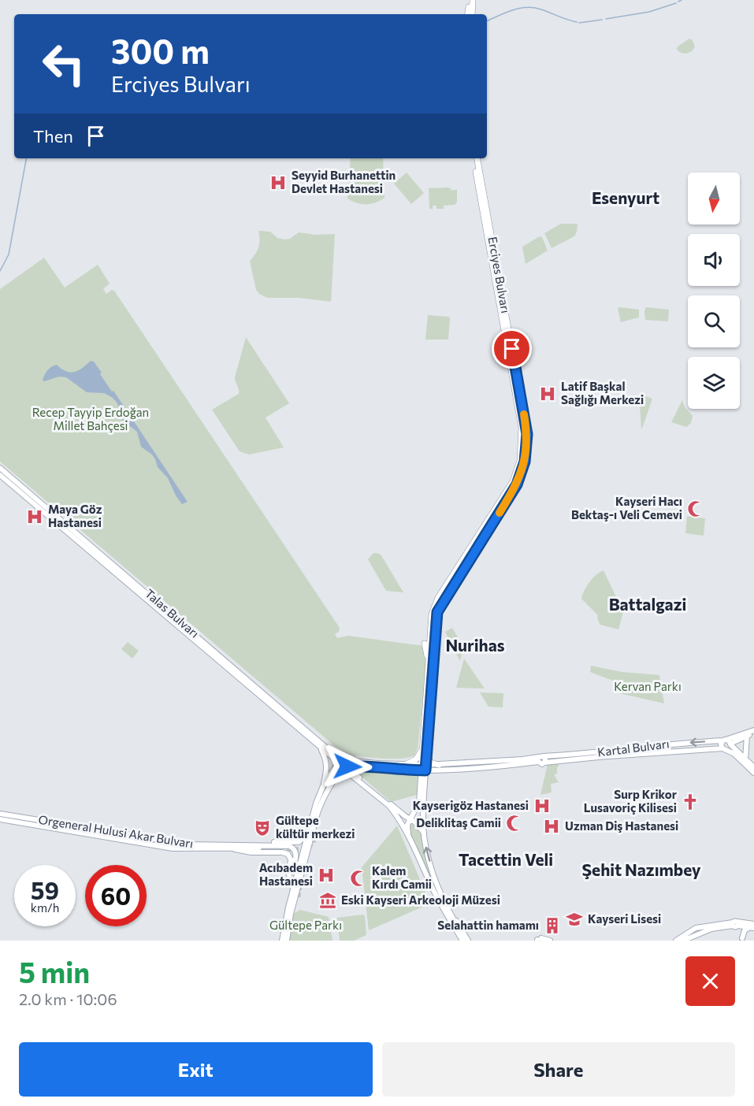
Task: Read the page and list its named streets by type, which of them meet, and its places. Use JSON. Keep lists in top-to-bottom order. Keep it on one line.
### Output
{"streets":{"highway":["Erciyes Bulvarı"],"main road":["Talas Bulvarı","Kartal Bulvarı","Orgeneral Hulusi Akar Bulvarı"]},"crossings":[["Erciyes Bulvarı","Kartal Bulvarı"],["Talas Bulvarı","Kartal Bulvarı"]],"districts":["Esenyurt","Battalgazi","Nurihas","Tacettin Veli","Şehit Nazımbey"],"parks":["Recep Tayyip Erdoğan Millet Bahçesi","Kervan Parkı","Gültepe Parkı"],"places":{"hospital":["Seyyid Burhanettin Devlet Hastanesi","Latif Başkal Sağlığı Merkezi","Maya Göz Hastanesi","Kayserigöz Hastanesi","Uzman Diş Hastanesi","Acıbadem Hastanesi"],"mosque":["Kayseri Hacı Bektaş-ı Veli Cemevi","Deliklitaş Camii","Kalem Kırdı Camii"],"church":["Surp Krikor Lusavoriç Kilisesi"],"theatre":["Gültepe kültür merkezi"],"museum":["Eski Kayseri Arkeoloji Müzesi"],"school or university":["Kayseri Lisesi"],"building":["Selahattin hamamı"]},"north":"bottom","page":{"turn":["300 m","Erciyes Bulvarı"],"then":"Then","speed":"59 km/h","limit":"60","heading":["5 min","2.0 km · 10:06"],"buttons":["Exit","Share"]}}
